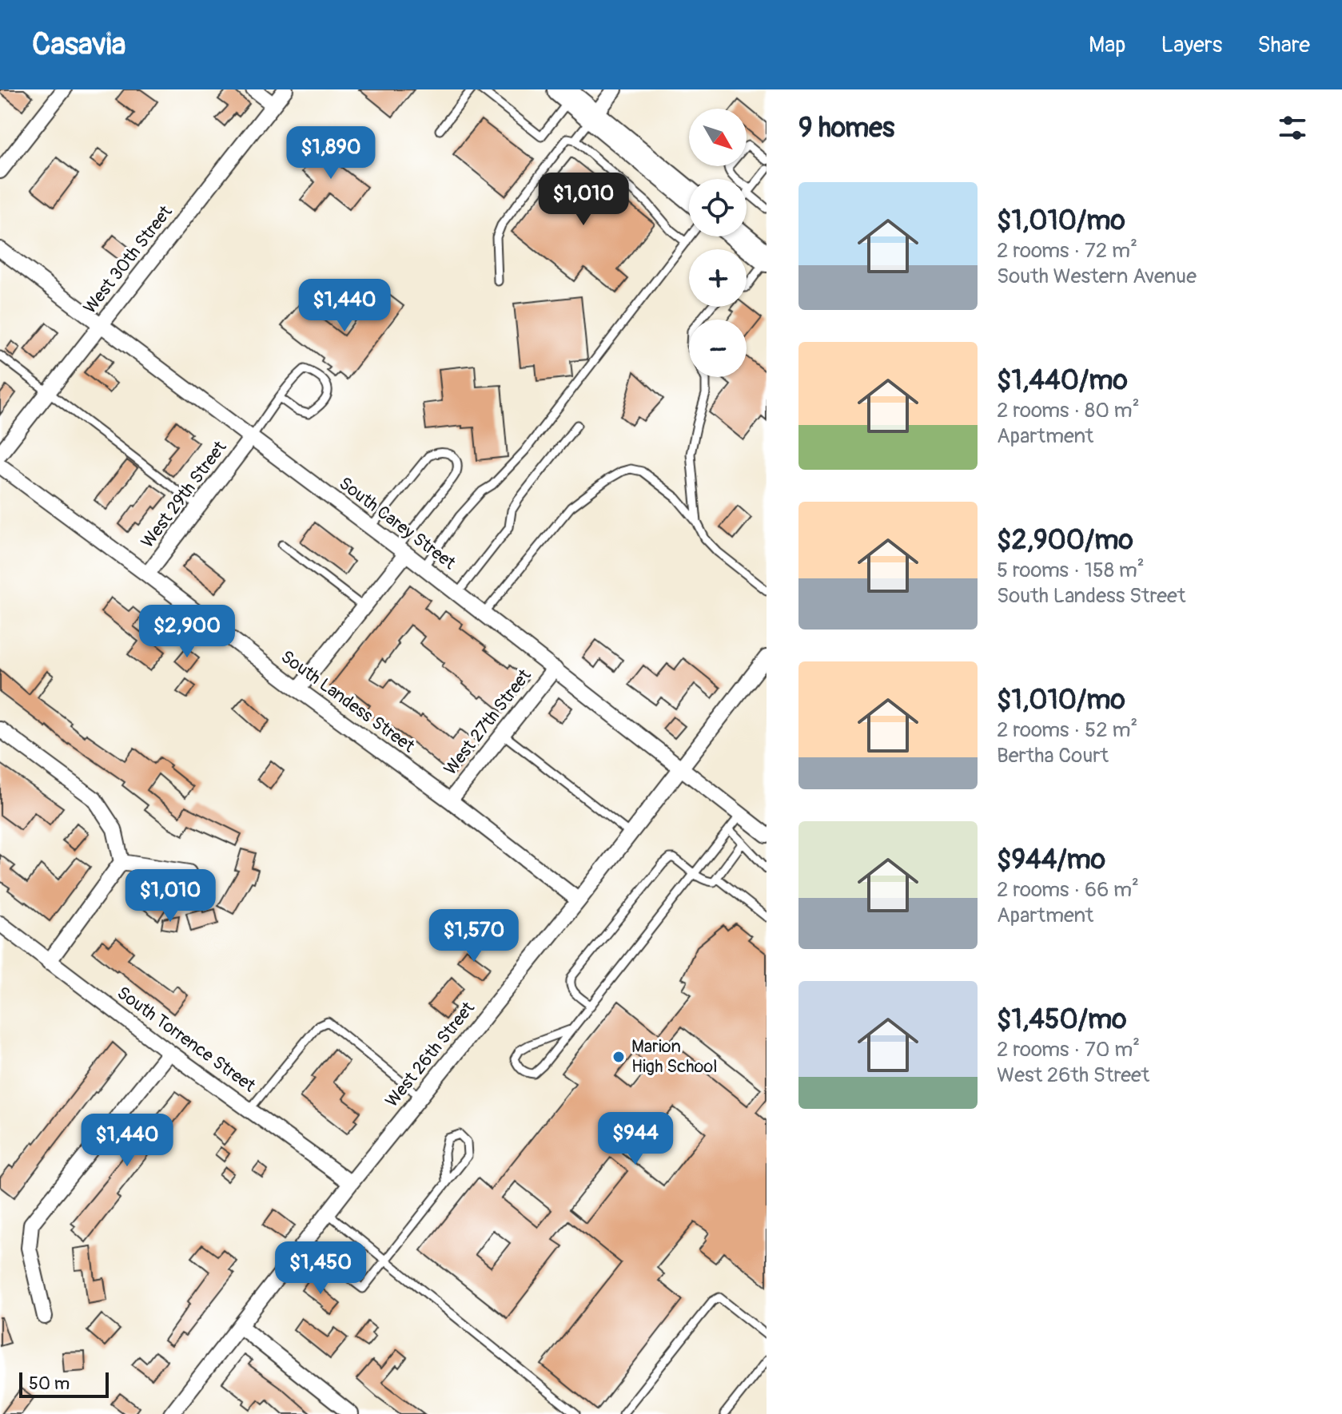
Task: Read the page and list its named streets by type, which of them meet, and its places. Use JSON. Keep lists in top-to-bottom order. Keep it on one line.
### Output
{"streets":{"street":["West 30th Street","West 29th Street","South Carey Street","South Landess Street","West 27th Street","South Torrence Street","West 26th Street"]},"crossings":[["West 30th Street","South Carey Street"],["West 29th Street","South Carey Street"],["West 29th Street","South Landess Street"],["South Carey Street","West 27th Street"],["South Carey Street","West 26th Street"],["South Landess Street","West 27th Street"],["South Landess Street","West 26th Street"],["South Torrence Street","West 26th Street"]],"places":["Marion High School"],"scale_bar":"50 m","north":"bottom right","page":{"header":"Casavia","nav":["Map","Layers","Share"],"heading":"9 homes","map_buttons":["+","−"],"price":["$1,890","$1,010","$1,440","$2,900","$1,010","$1,570","$944","$1,440","$1,450"],"list":[{"name":"$1,010/mo","note":"2 rooms · 72 m² · South Western Avenue"},{"name":"$1,440/mo","note":"2 rooms · 80 m² · Apartment"},{"name":"$2,900/mo","note":"5 rooms · 158 m² · South Landess Street"},{"name":"$1,010/mo","note":"2 rooms · 52 m² · Bertha Court"},{"name":"$944/mo","note":"2 rooms · 66 m² · Apartment"},{"name":"$1,450/mo","note":"2 rooms · 70 m² · West 26th Street"}],"scale":"50 m"}}
